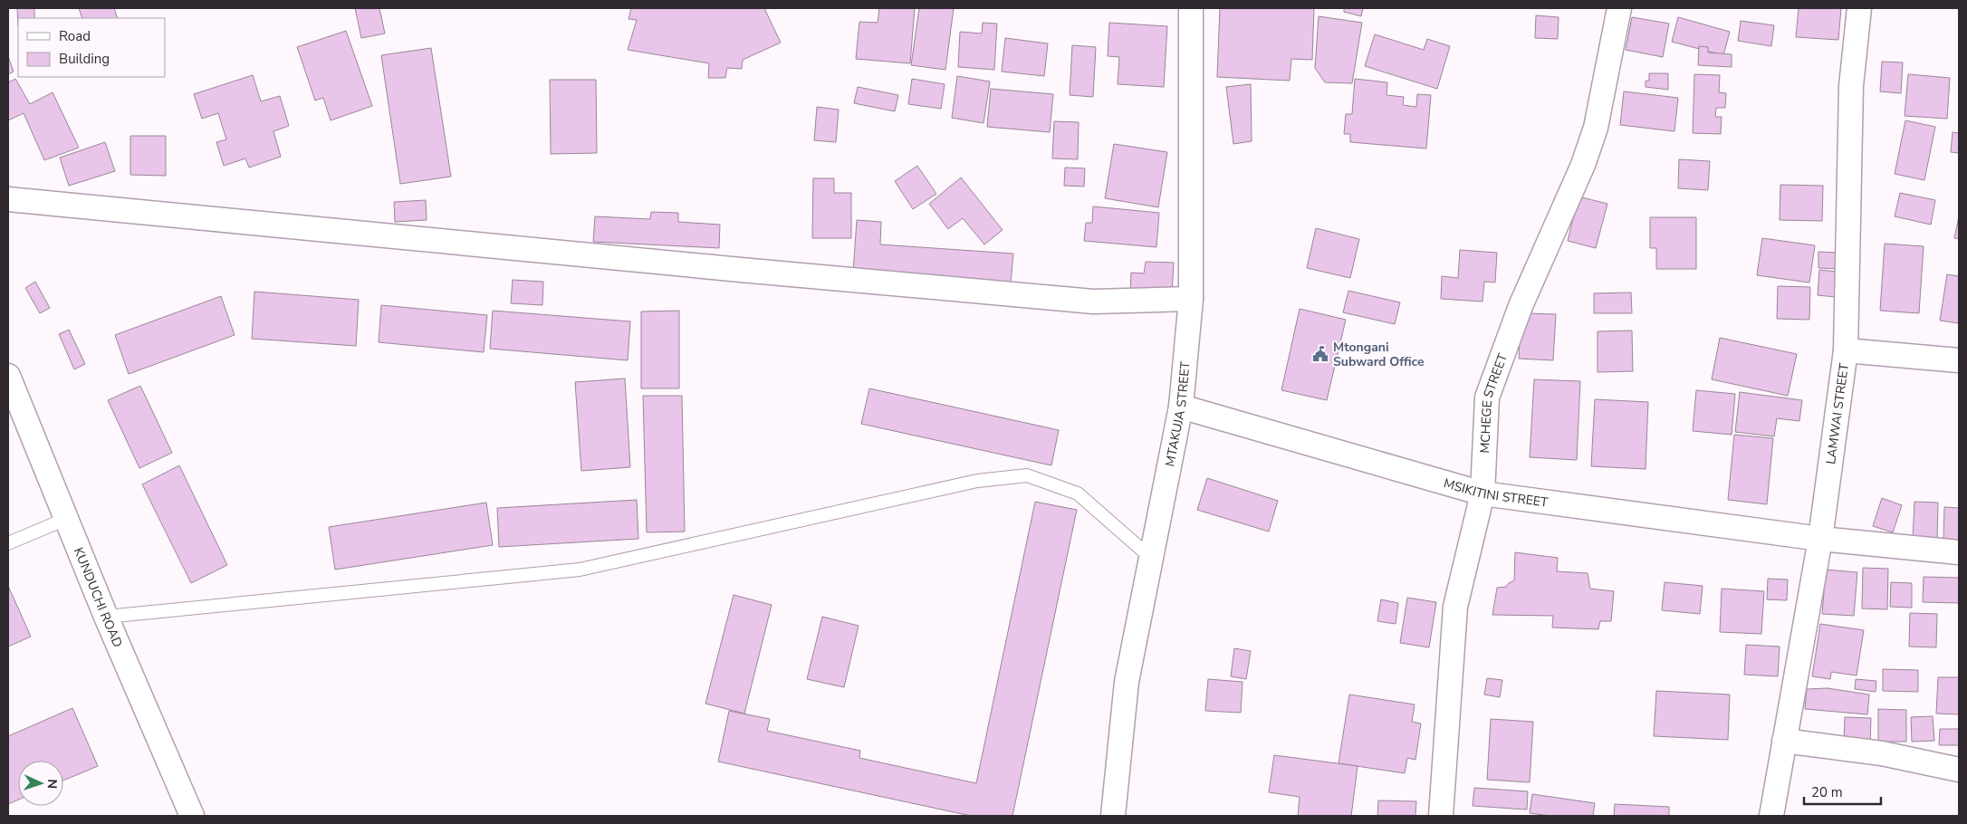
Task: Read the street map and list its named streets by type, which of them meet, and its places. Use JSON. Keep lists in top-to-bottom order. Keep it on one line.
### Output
{"streets":{"street":["MCHEGE STREET","MTAKUJA STREET","LAMWAI STREET","MSIKITINI STREET","KUNDUCHI ROAD"]},"crossings":[["MCHEGE STREET","MSIKITINI STREET"],["MTAKUJA STREET","MSIKITINI STREET"],["LAMWAI STREET","MSIKITINI STREET"]],"places":{"public building":["Mtongani Subward Office"]},"legend":["Road","Building"],"scale_bar":"20 m","north":"right"}
